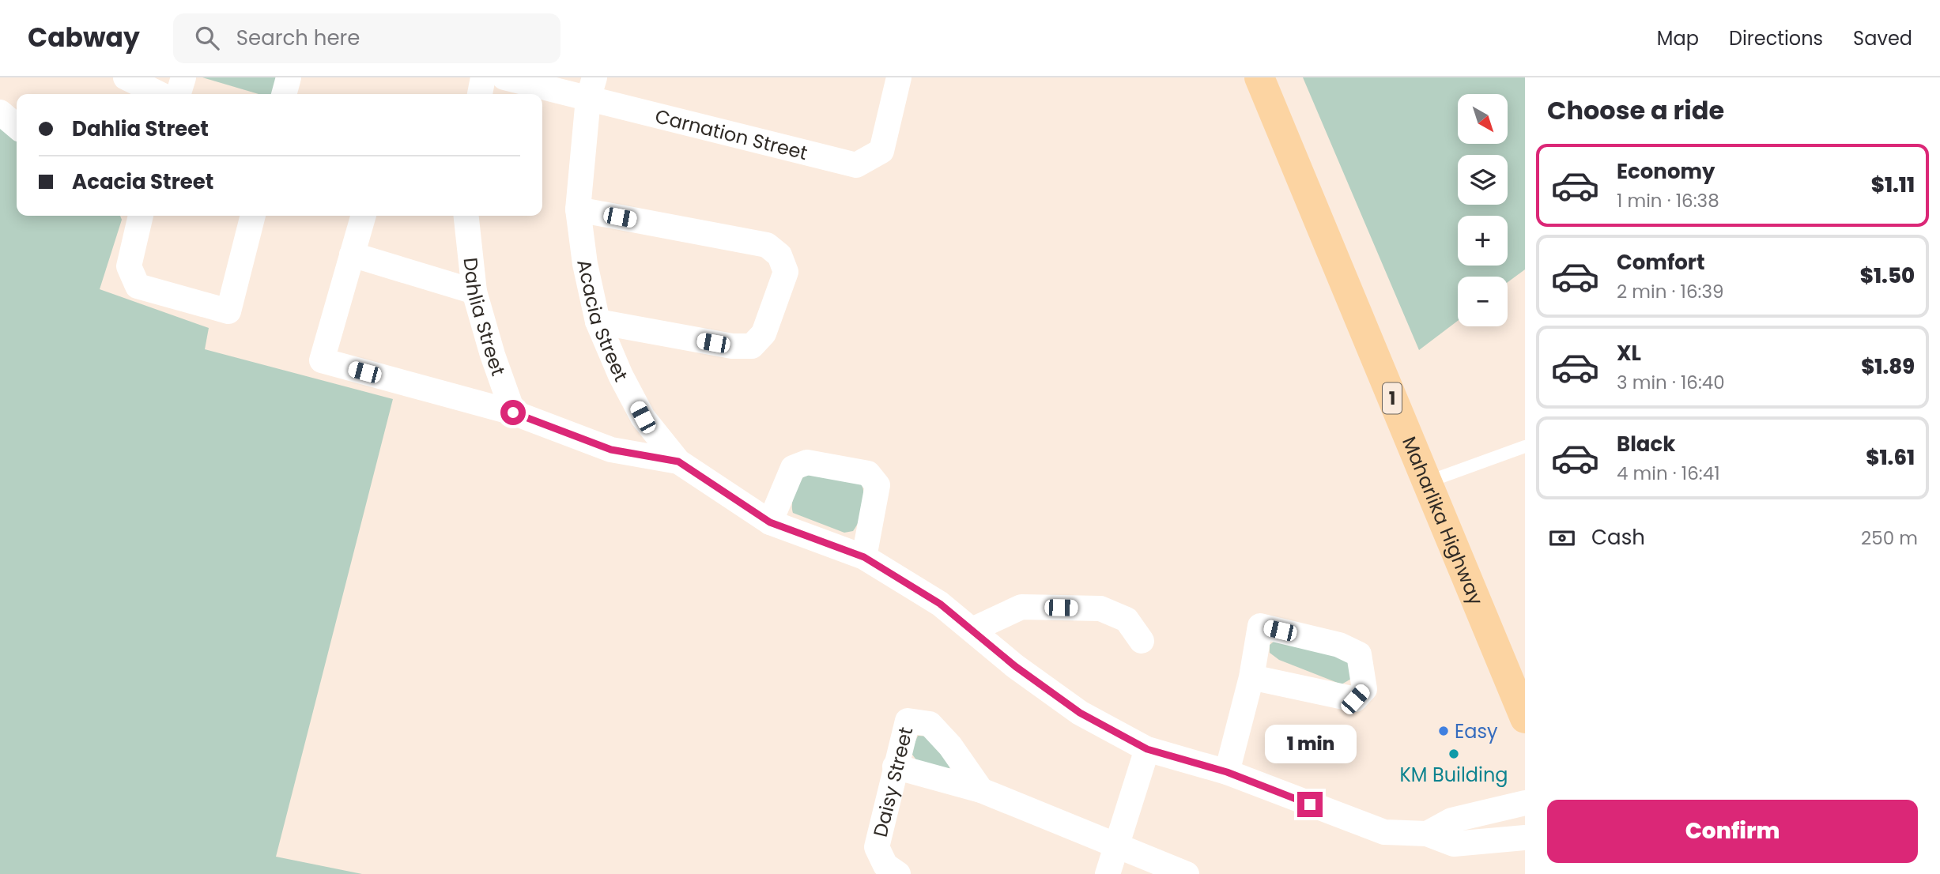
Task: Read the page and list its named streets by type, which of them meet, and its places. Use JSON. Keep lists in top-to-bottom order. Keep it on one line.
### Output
{"streets":{"highway":["1","Maharlika Highway"],"street":["Carnation Street","Dahlia Street","Acacia Street","Daisy Street"]},"crossings":[["Carnation Street","Acacia Street"]],"places":["Easy","KM Building"],"north":"bottom right","page":{"header":"Cabway","search":"Search here","nav":["Map","Directions","Saved"],"heading":"Choose a ride","map_buttons":["+","−"],"banner":["Dahlia Street","Acacia Street"],"list":[{"name":"Economy","note":"1 min · 16:38","value":"$1.11"},{"name":"Comfort","note":"2 min · 16:39","value":"$1.50"},{"name":"XL","note":"3 min · 16:40","value":"$1.89"},{"name":"Black","note":"4 min · 16:41","value":"$1.61"}],"pay":["Cash","250 m"],"bubble":"1 min","buttons":"Confirm"}}
